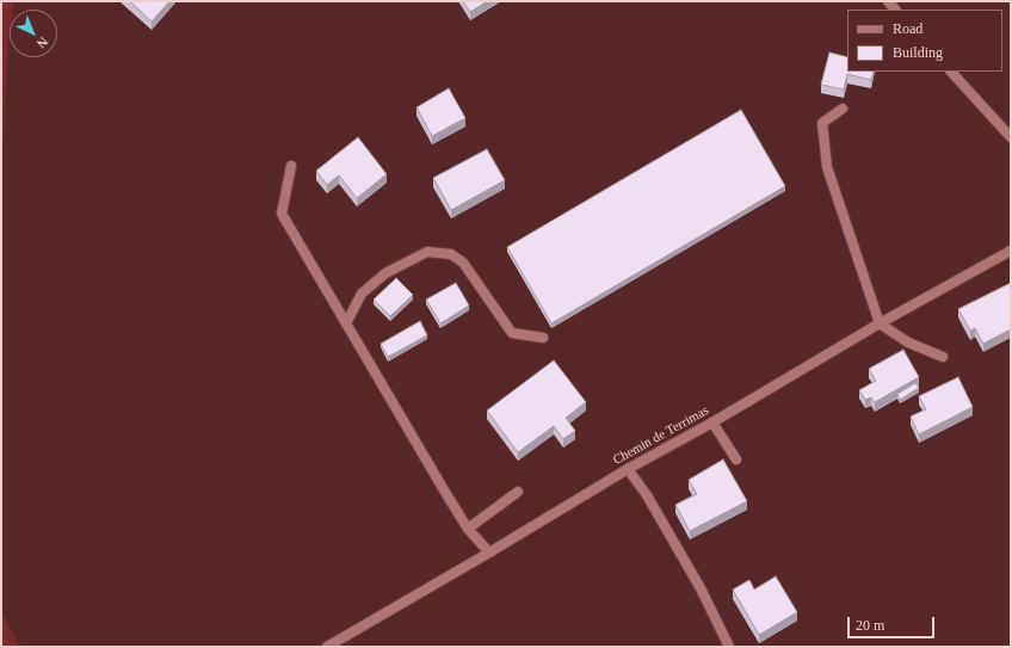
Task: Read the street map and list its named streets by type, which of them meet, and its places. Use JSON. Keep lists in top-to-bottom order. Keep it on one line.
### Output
{"streets":{"street":["Chemin de Terrimas"]},"legend":["Road","Building"],"scale_bar":"20 m","north":"bottom right"}
